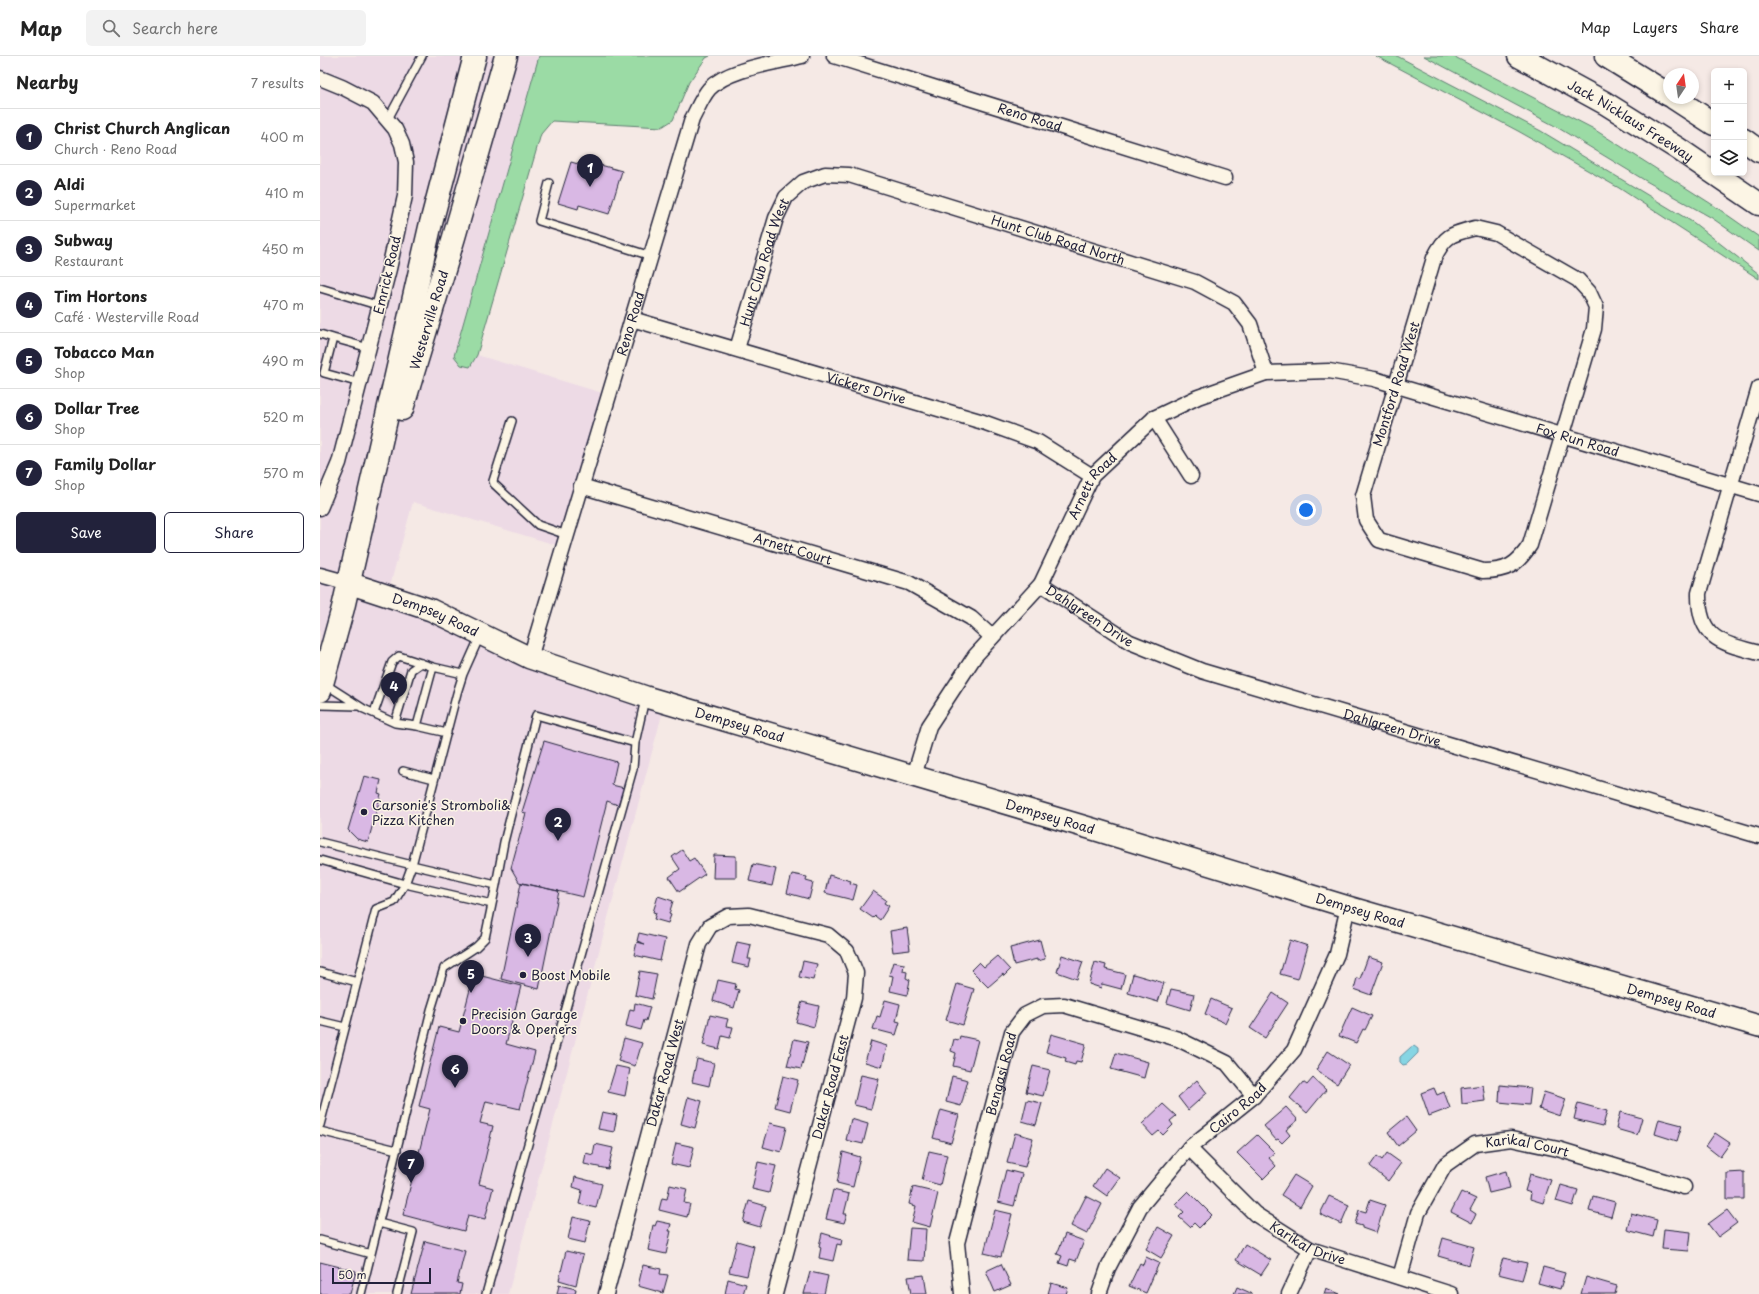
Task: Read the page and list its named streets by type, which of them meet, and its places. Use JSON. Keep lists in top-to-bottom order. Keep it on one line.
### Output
{"streets":{"main road":["Jack Nicklaus Freeway","Westerville Road","Dempsey Road"],"street":["Reno Road","Hunt Club Road North","Hunt Club Road West","Emrick Road","Montford Road West","Vickers Drive","Fox Run Road","Arnett Road","Arnett Court","Dahlgreen Drive","Dakar Road West","Bangasi Road","Dakar Road East","Cairo Road","Karikal Court","Karikal Drive"]},"crossings":[["Reno Road","Vickers Drive"],["Reno Road","Arnett Court"],["Reno Road","Dempsey Road"],["Hunt Club Road North","Hunt Club Road West"],["Hunt Club Road North","Arnett Road"],["Hunt Club Road West","Vickers Drive"],["Westerville Road","Dempsey Road"],["Montford Road West","Fox Run Road"],["Montford Road West","Arnett Road"],["Vickers Drive","Arnett Road"],["Fox Run Road","Arnett Road"],["Arnett Road","Arnett Court"],["Arnett Road","Dempsey Road"],["Arnett Road","Dahlgreen Drive"],["Dempsey Road","Cairo Road"],["Dakar Road West","Dakar Road East"],["Bangasi Road","Cairo Road"],["Cairo Road","Karikal Drive"],["Karikal Court","Karikal Drive"]],"places":["Carsonie's Stromboli& Pizza Kitchen","Boost Mobile","Precision Garage Doors & Openers"],"scale_bar":"50 m","north":"top","page":{"header":"Map","search":"Search here","nav":["Map","Layers","Share"],"heading":["Nearby","7 results"],"map_buttons":["+","−"],"list":[{"mark":"1","name":"Christ Church Anglican","note":"Church · Reno Road","value":"400 m"},{"mark":"2","name":"Aldi","note":"Supermarket","value":"410 m"},{"mark":"3","name":"Subway","note":"Restaurant","value":"450 m"},{"mark":"4","name":"Tim Hortons","note":"Café · Westerville Road","value":"470 m"},{"mark":"5","name":"Tobacco Man","note":"Shop","value":"490 m"},{"mark":"6","name":"Dollar Tree","note":"Shop","value":"520 m"},{"mark":"7","name":"Family Dollar","note":"Shop","value":"570 m"}],"pins":["1","4","2","3","5","6","7"],"buttons":["Save","Share"],"scale":"50 m"}}
